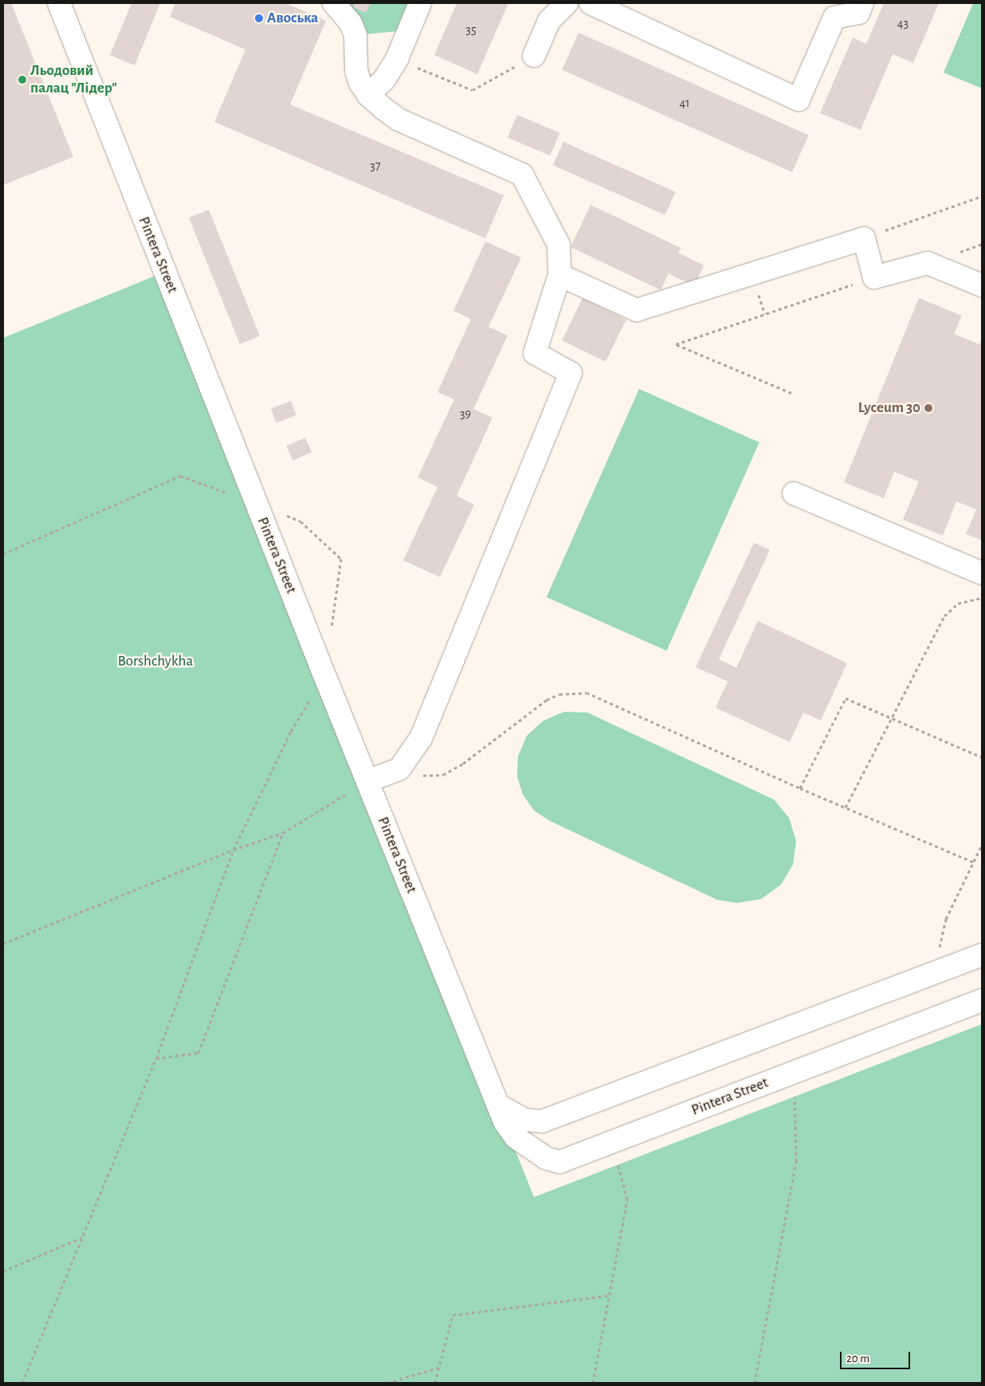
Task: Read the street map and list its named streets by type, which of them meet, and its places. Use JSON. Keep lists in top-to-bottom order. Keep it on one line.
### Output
{"streets":{"street":["Pintera Street"]},"parks":["Borshchykha"],"places":["Авоська","Льодовий палац \"Лідер\"","Lyceum 30"],"house_numbers":["43","35","41","37","39"],"scale_bar":"20 m"}
